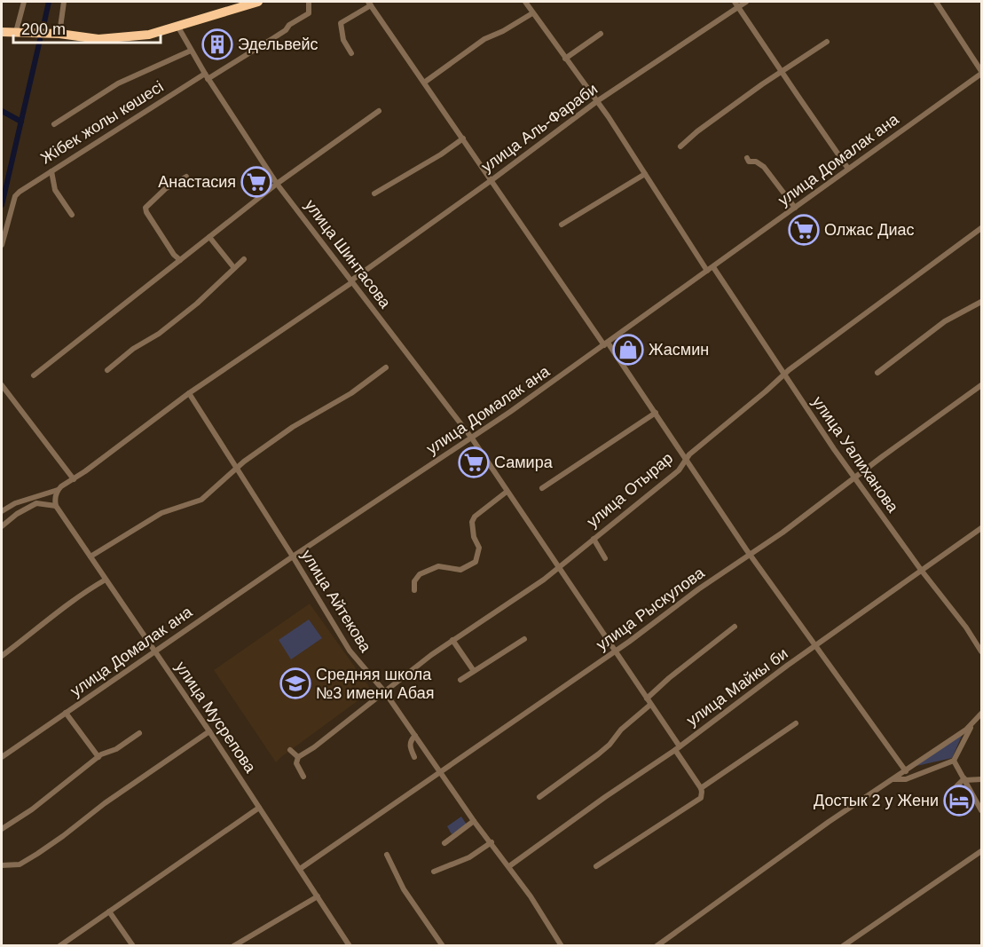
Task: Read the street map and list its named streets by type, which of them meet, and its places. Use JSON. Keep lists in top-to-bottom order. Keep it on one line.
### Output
{"streets":{"street":["Жібек жолы көшесі","улица Аль-Фараби","улица Домалак ана","улица Шинтасова","улица Уалиханова","улица Отырар","улица Айтекова","улица Рыскулова","улица Майкы би","улица Мусрепова"]},"crossings":[["Жібек жолы көшесі","улица Шинтасова"],["улица Аль-Фараби","улица Шинтасова"],["улица Аль-Фараби","улица Уалиханова"],["улица Аль-Фараби","улица Айтекова"],["улица Домалак ана","улица Шинтасова"],["улица Домалак ана","улица Уалиханова"],["улица Домалак ана","улица Айтекова"],["улица Домалак ана","улица Мусрепова"],["улица Шинтасова","улица Отырар"],["улица Шинтасова","улица Рыскулова"],["улица Шинтасова","улица Майкы би"],["улица Уалиханова","улица Отырар"],["улица Уалиханова","улица Рыскулова"],["улица Уалиханова","улица Майкы би"],["улица Отырар","улица Айтекова"],["улица Айтекова","улица Рыскулова"],["улица Айтекова","улица Майкы би"],["улица Рыскулова","улица Мусрепова"]],"places":{"building":["Эдельвейс"],"supermarket":["Анастасия","Олжас Диас","Самира"],"shop":["Жасмин"],"school or university":["Средняя школа №3 имени Абая"],"hotel":["Достык 2 у Жени"]},"scale_bar":"200 m"}
